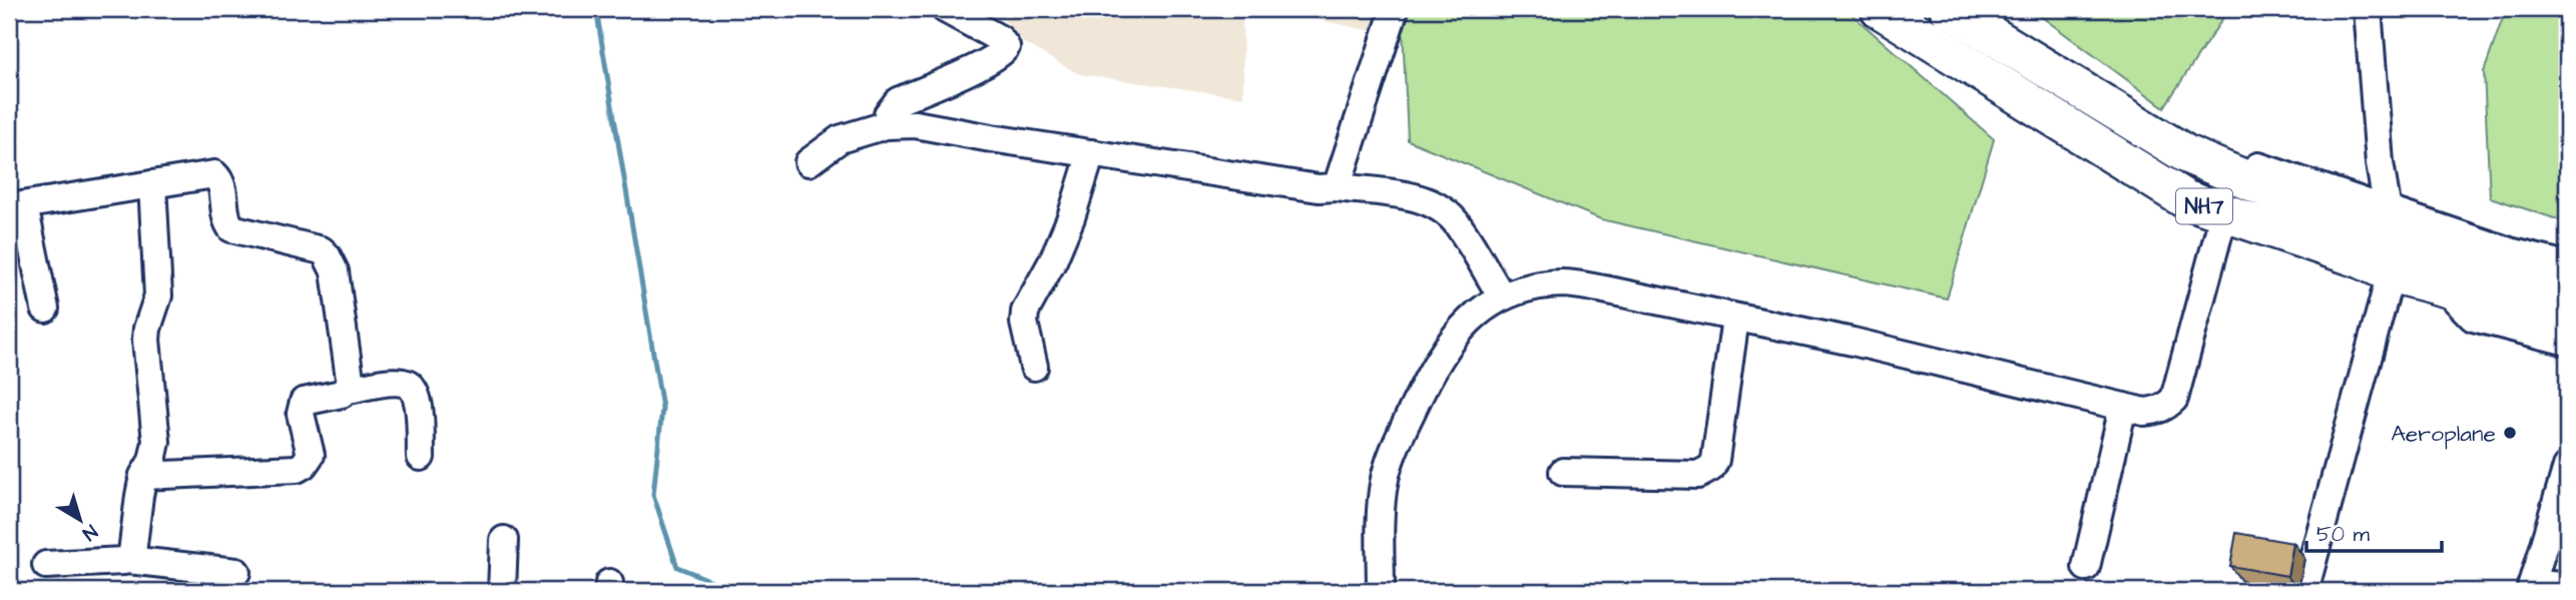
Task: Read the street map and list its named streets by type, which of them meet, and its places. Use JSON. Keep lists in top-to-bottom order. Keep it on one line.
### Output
{"streets":{"highway":["NH7"]},"places":["Aeroplane"],"scale_bar":"50 m","north":"bottom right"}
